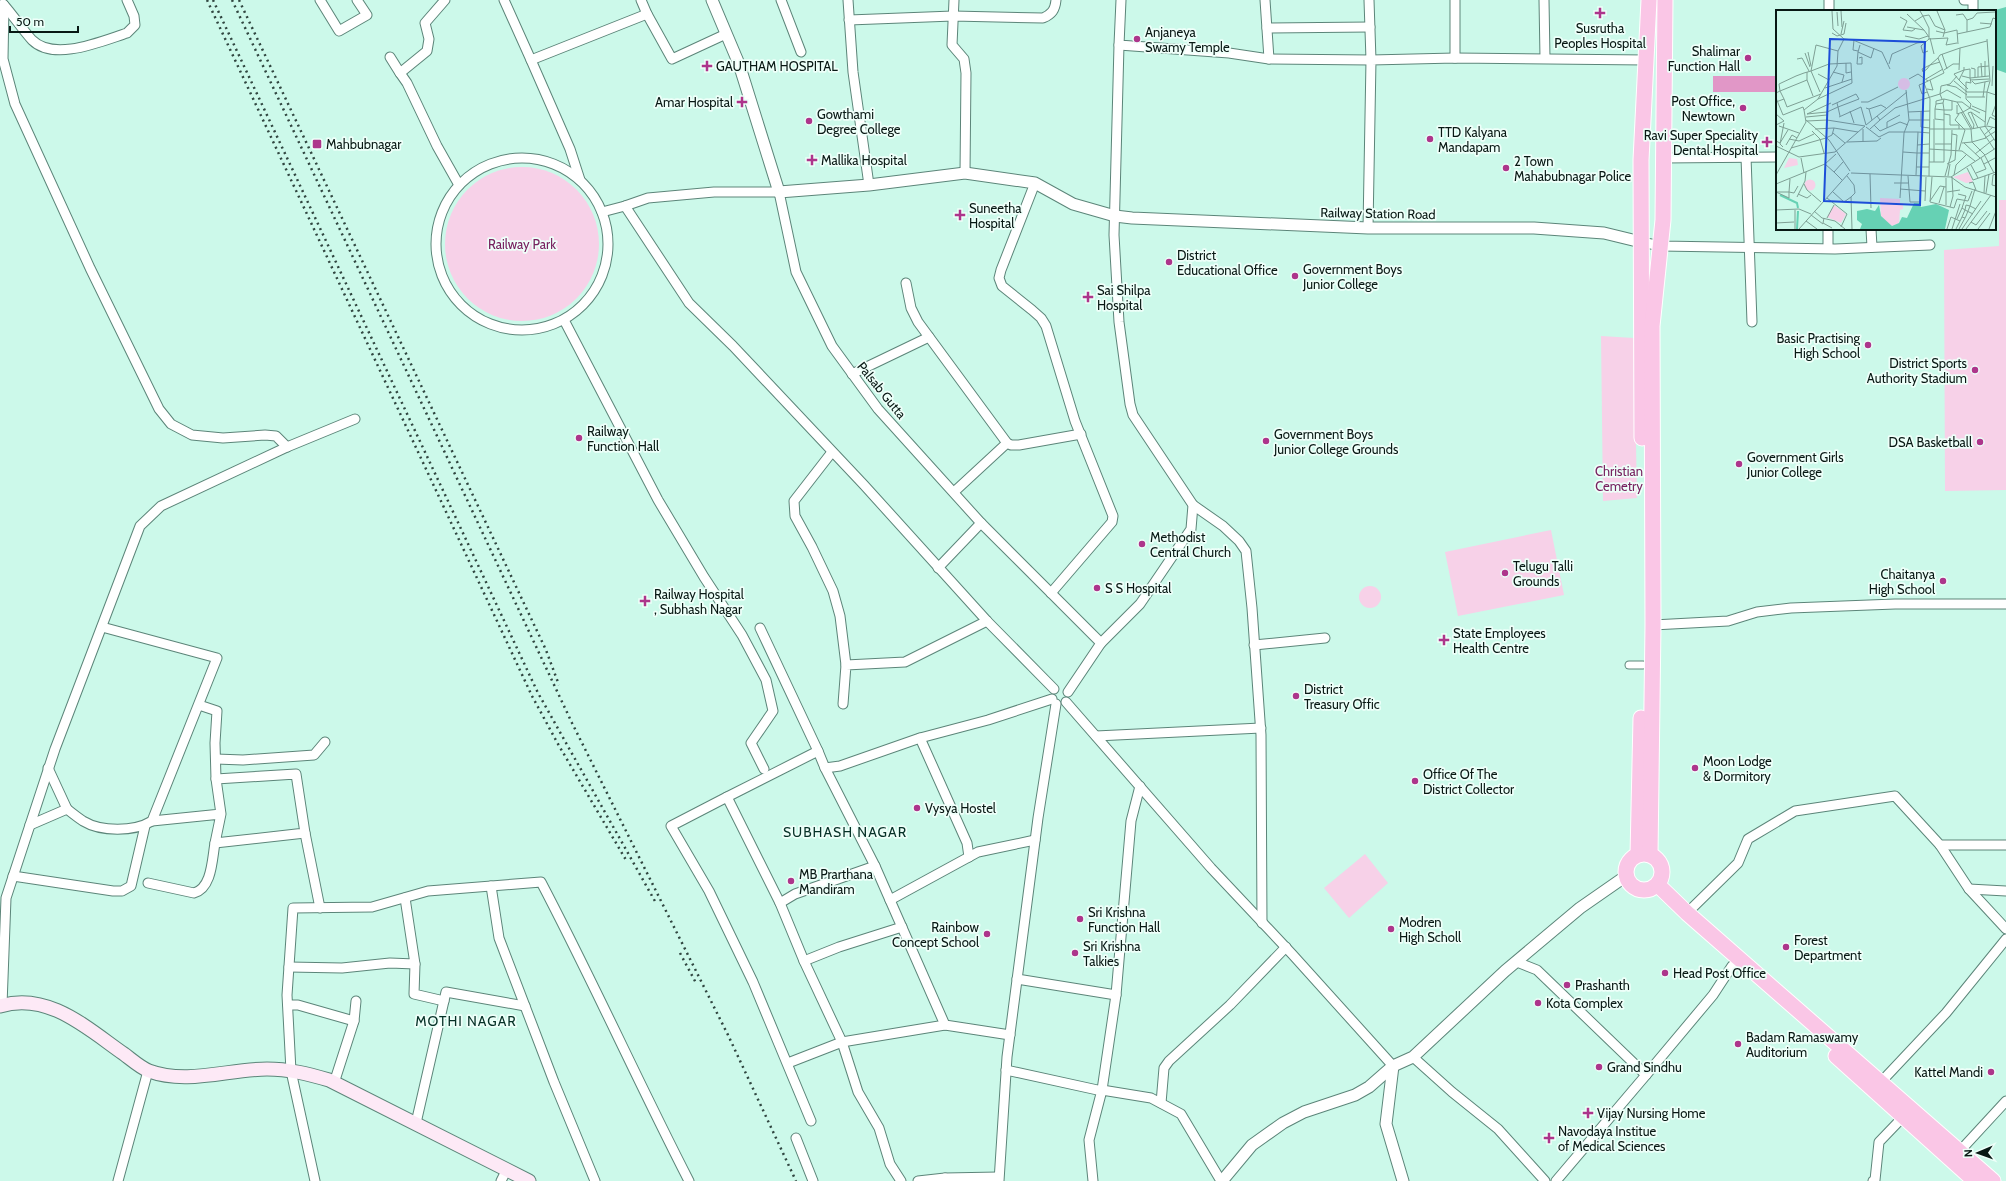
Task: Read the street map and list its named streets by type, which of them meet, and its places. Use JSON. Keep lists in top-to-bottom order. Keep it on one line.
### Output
{"streets":{"street":["Railway Station Road","Palsab Gutta"]},"districts":["SUBHASH NAGAR","MOTHI NAGAR"],"parks":["Railway Park","Christian Cemetry"],"places":{"health":["Susrutha Peoples Hospital","GAUTHAM HOSPITAL","Amar Hospital","Ravi Super Speciality Dental Hospital","Mallika Hospital","Suneetha Hospital","Sai Shilpa Hospital","Railway Hospital , Subhash Nagar","State Employees Health Centre","Vijay Nursing Home","Navodaya Institue of Medical Sciences"],"other":["Anjaneya Swamy Temple","Shalimar Function Hall","Post Office, Newtown","Gowthami Degree College","TTD Kalyana Mandapam","2 Town Mahabubnagar Police","District Educational Office","Government Boys Junior College","Basic Practising High School","District Sports Authority Stadium","Railway Function Hall","Government Boys Junior College Grounds","DSA Basketball","Government Girls Junior College","Methodist Central Church","Telugu Talli Grounds","Chaitanya High School","S S Hospital","District Treasury Offic","Moon Lodge & Dormitory","Office Of The District Collector","Vysya Hostel","MB Prarthana Mandiram","Sri Krishna Function Hall","Modren High Scholl","Rainbow Concept School","Forest Department","Sri Krishna Talkies","Head Post Office","Prashanth","Kota Complex","Badam Ramaswamy Auditorium","Grand Sindhu","Kattel Mandi"],"transit":["Mahbubnagar"]},"scale_bar":"50 m","north":"left"}
